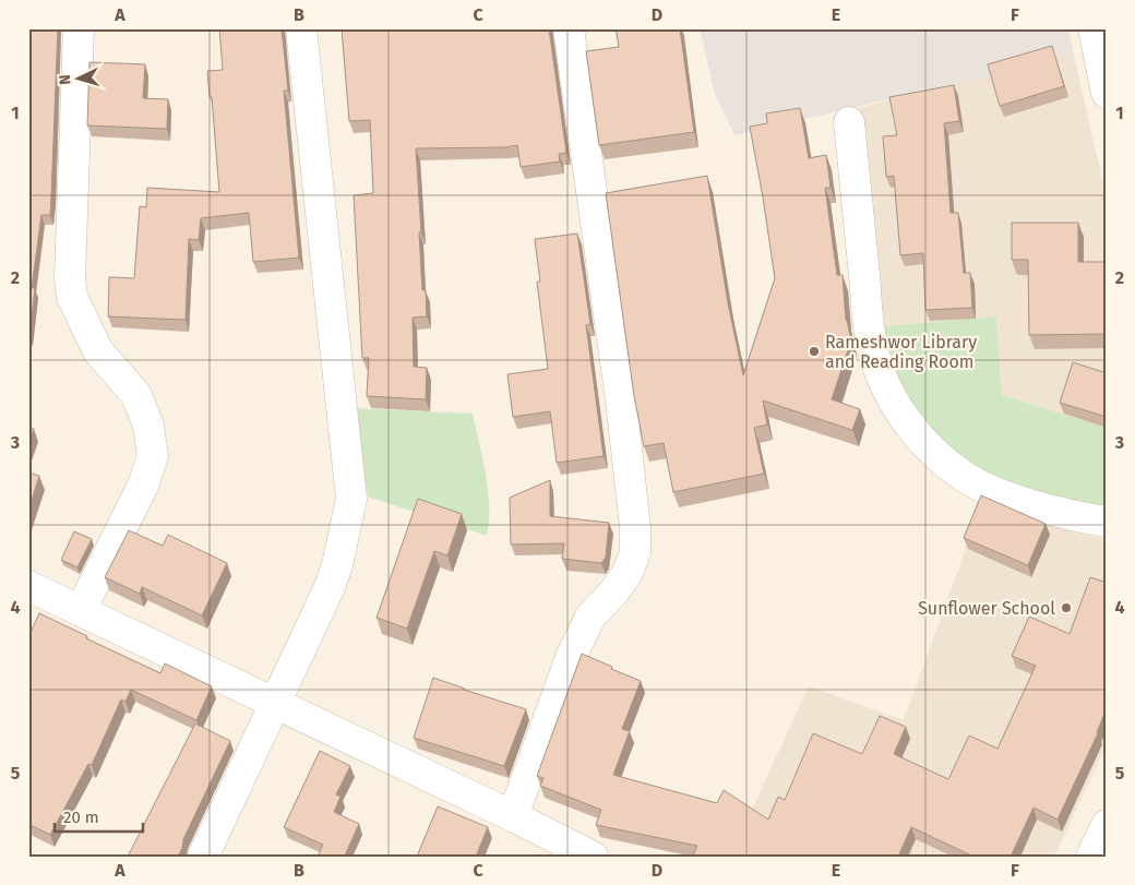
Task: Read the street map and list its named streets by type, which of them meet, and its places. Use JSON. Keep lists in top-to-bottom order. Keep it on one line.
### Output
{"places":["Rameshwor Library and Reading Room","Sunflower School"],"scale_bar":"20 m","north":"left","grid":{"columns":["A","B","C","D","E","F"],"rows":["1","2","3","4","5"]}}
